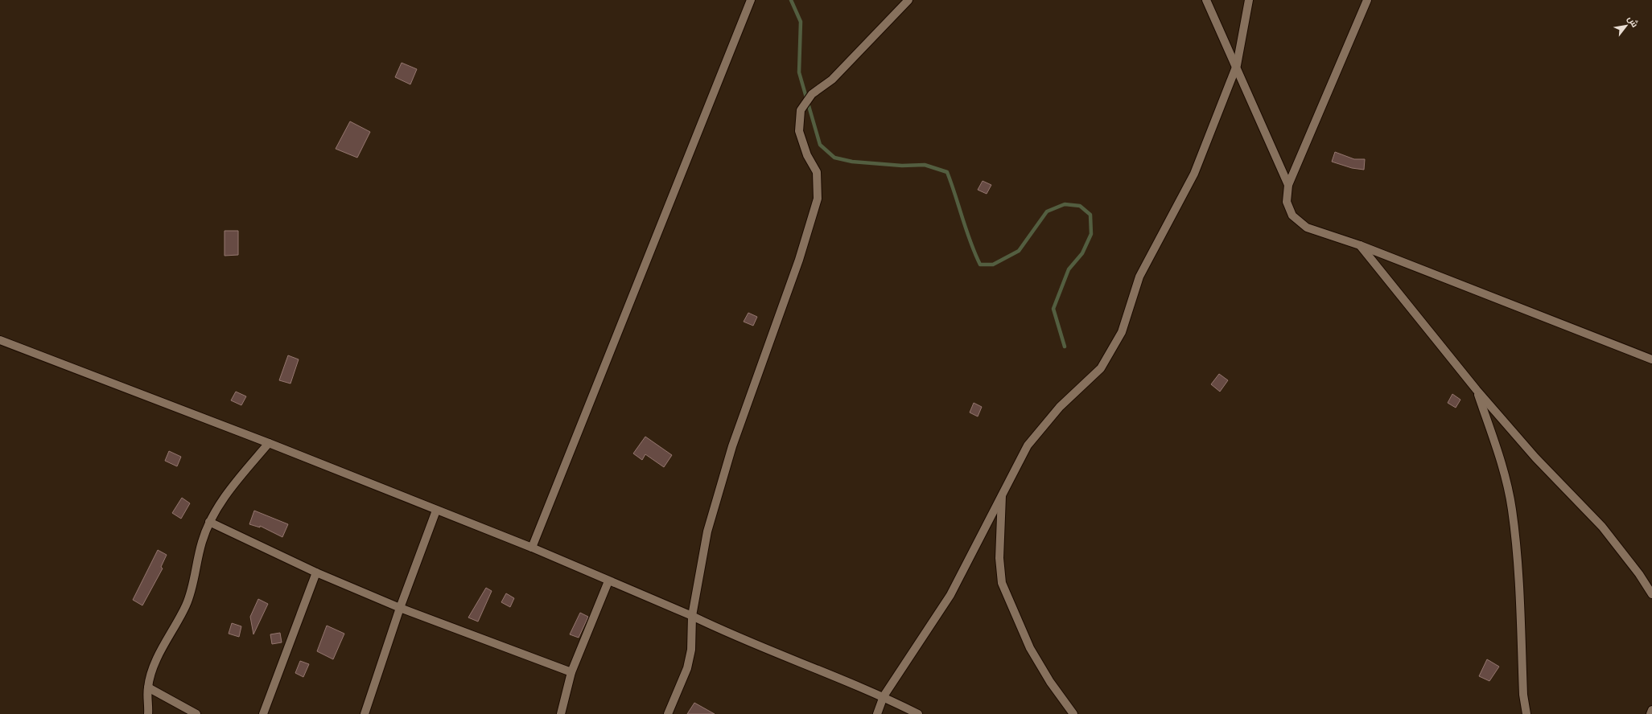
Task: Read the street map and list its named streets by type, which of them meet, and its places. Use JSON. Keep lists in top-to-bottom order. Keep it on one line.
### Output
{"north":"top right"}
